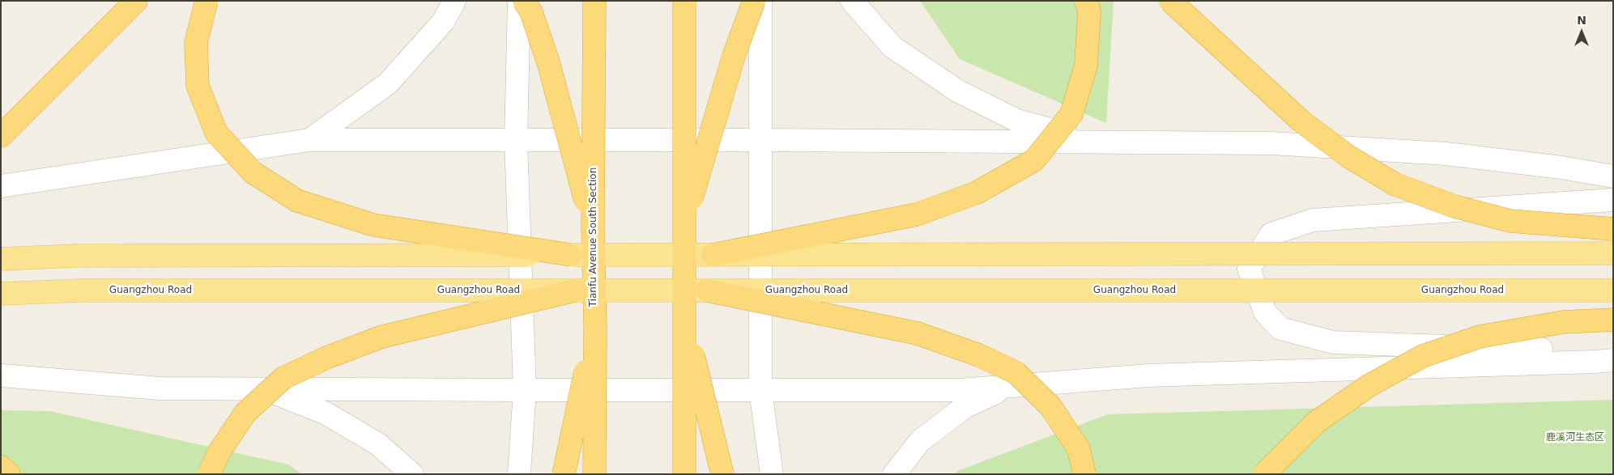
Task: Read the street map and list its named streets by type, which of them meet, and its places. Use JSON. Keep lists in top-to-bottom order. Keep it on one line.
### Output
{"streets":{"highway":["Tianfu Avenue South Section"],"main road":["Guangzhou Road"]},"parks":["鹿溪河生态区"],"north":"top"}
